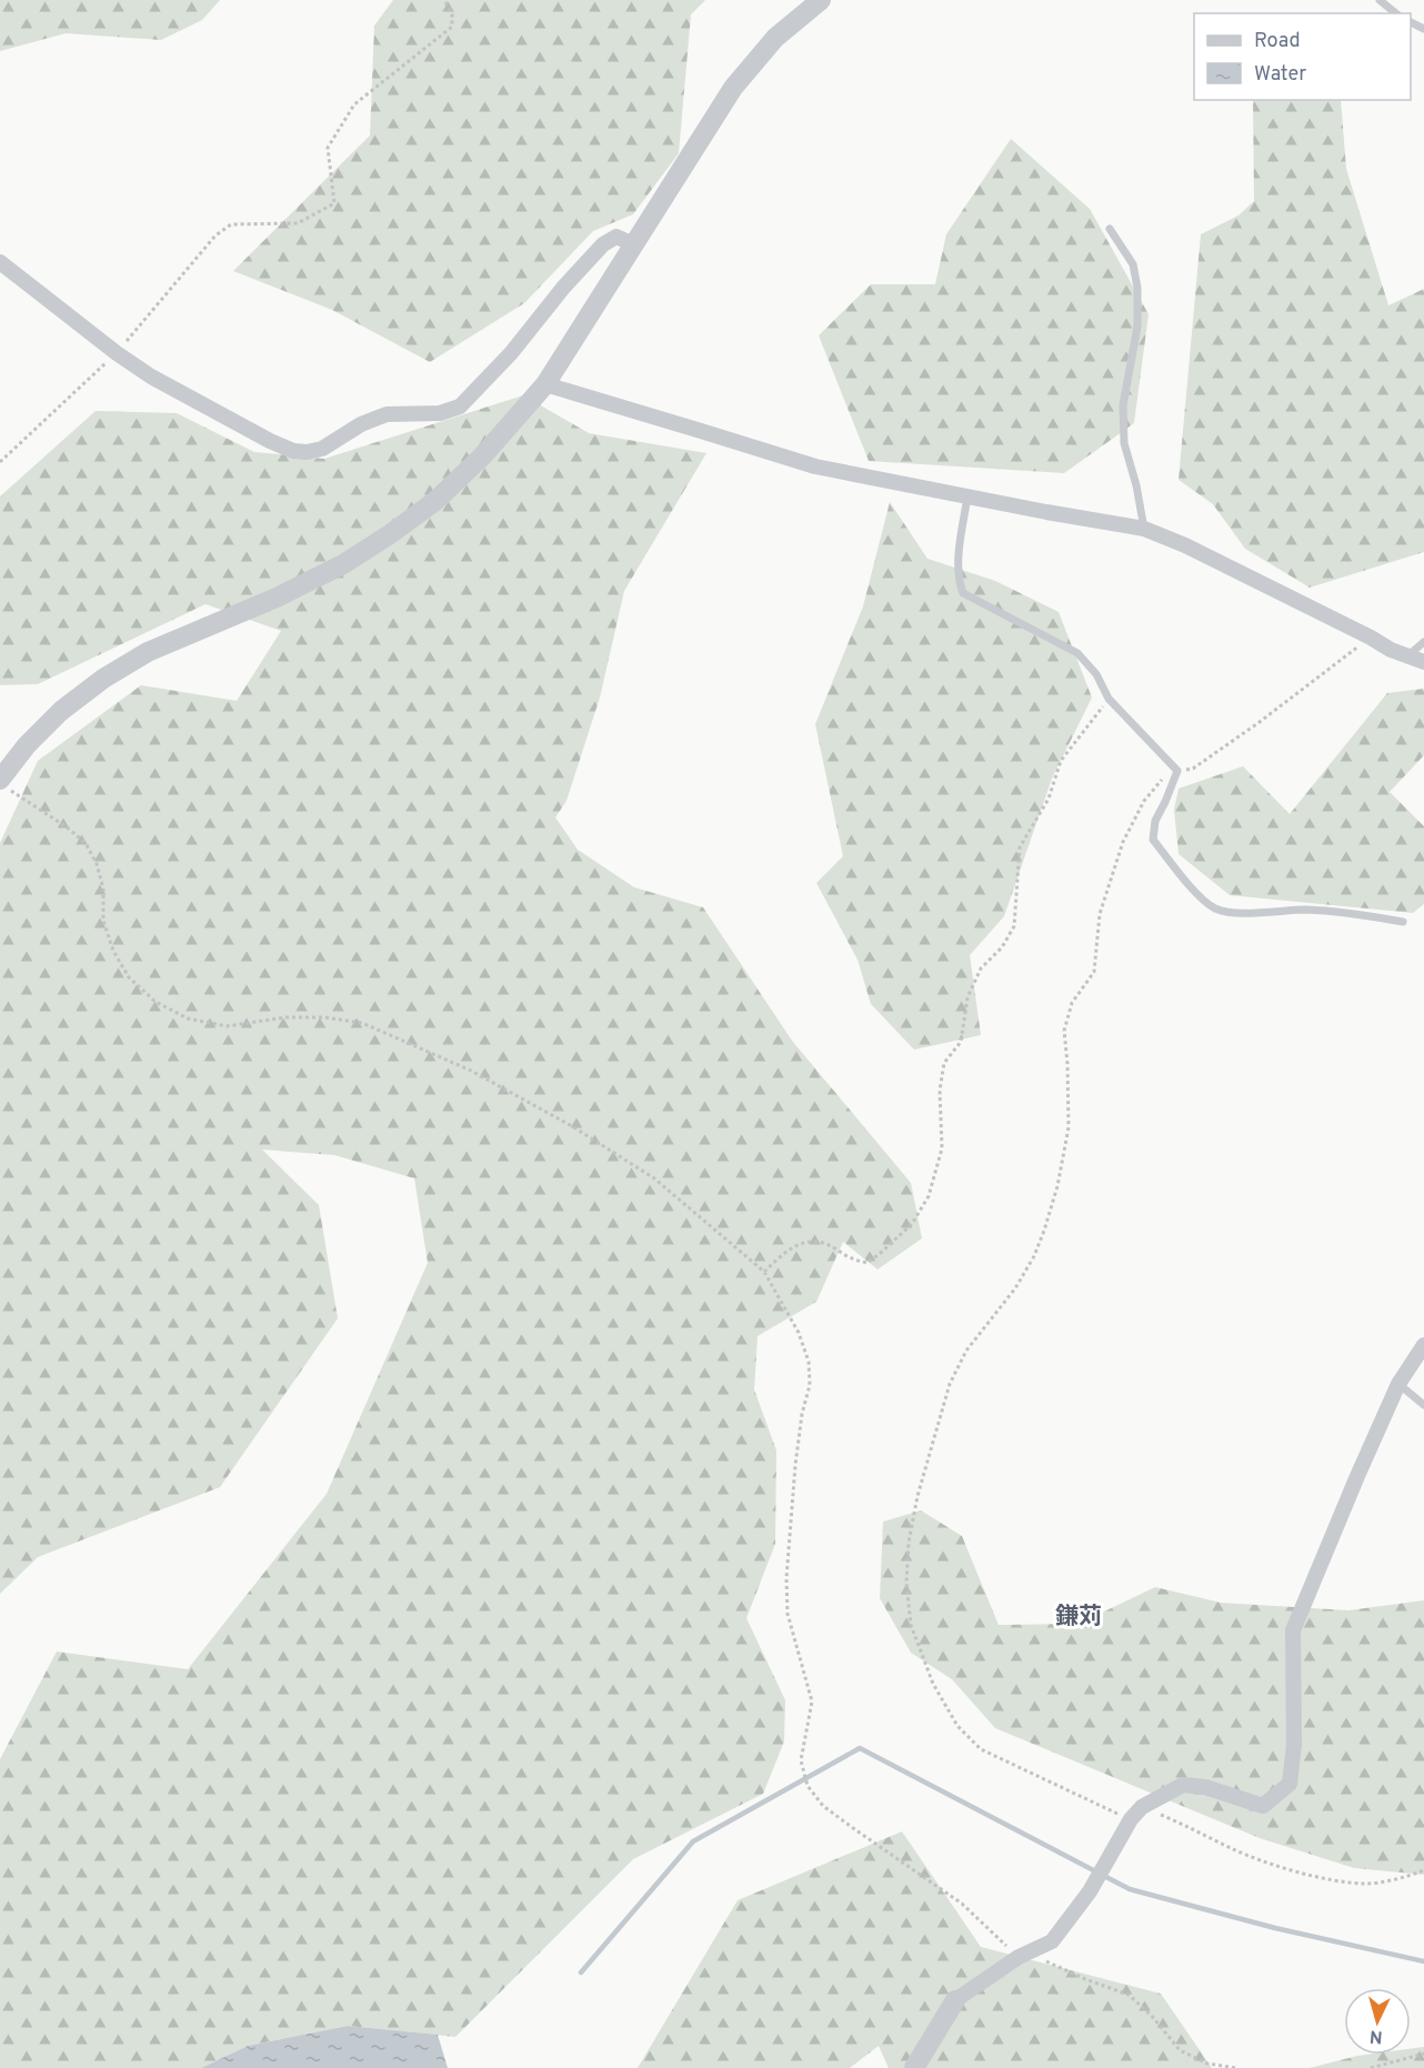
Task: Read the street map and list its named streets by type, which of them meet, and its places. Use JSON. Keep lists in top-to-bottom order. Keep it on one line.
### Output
{"districts":["鎌苅"],"legend":["Road","Water"],"north":"bottom"}
